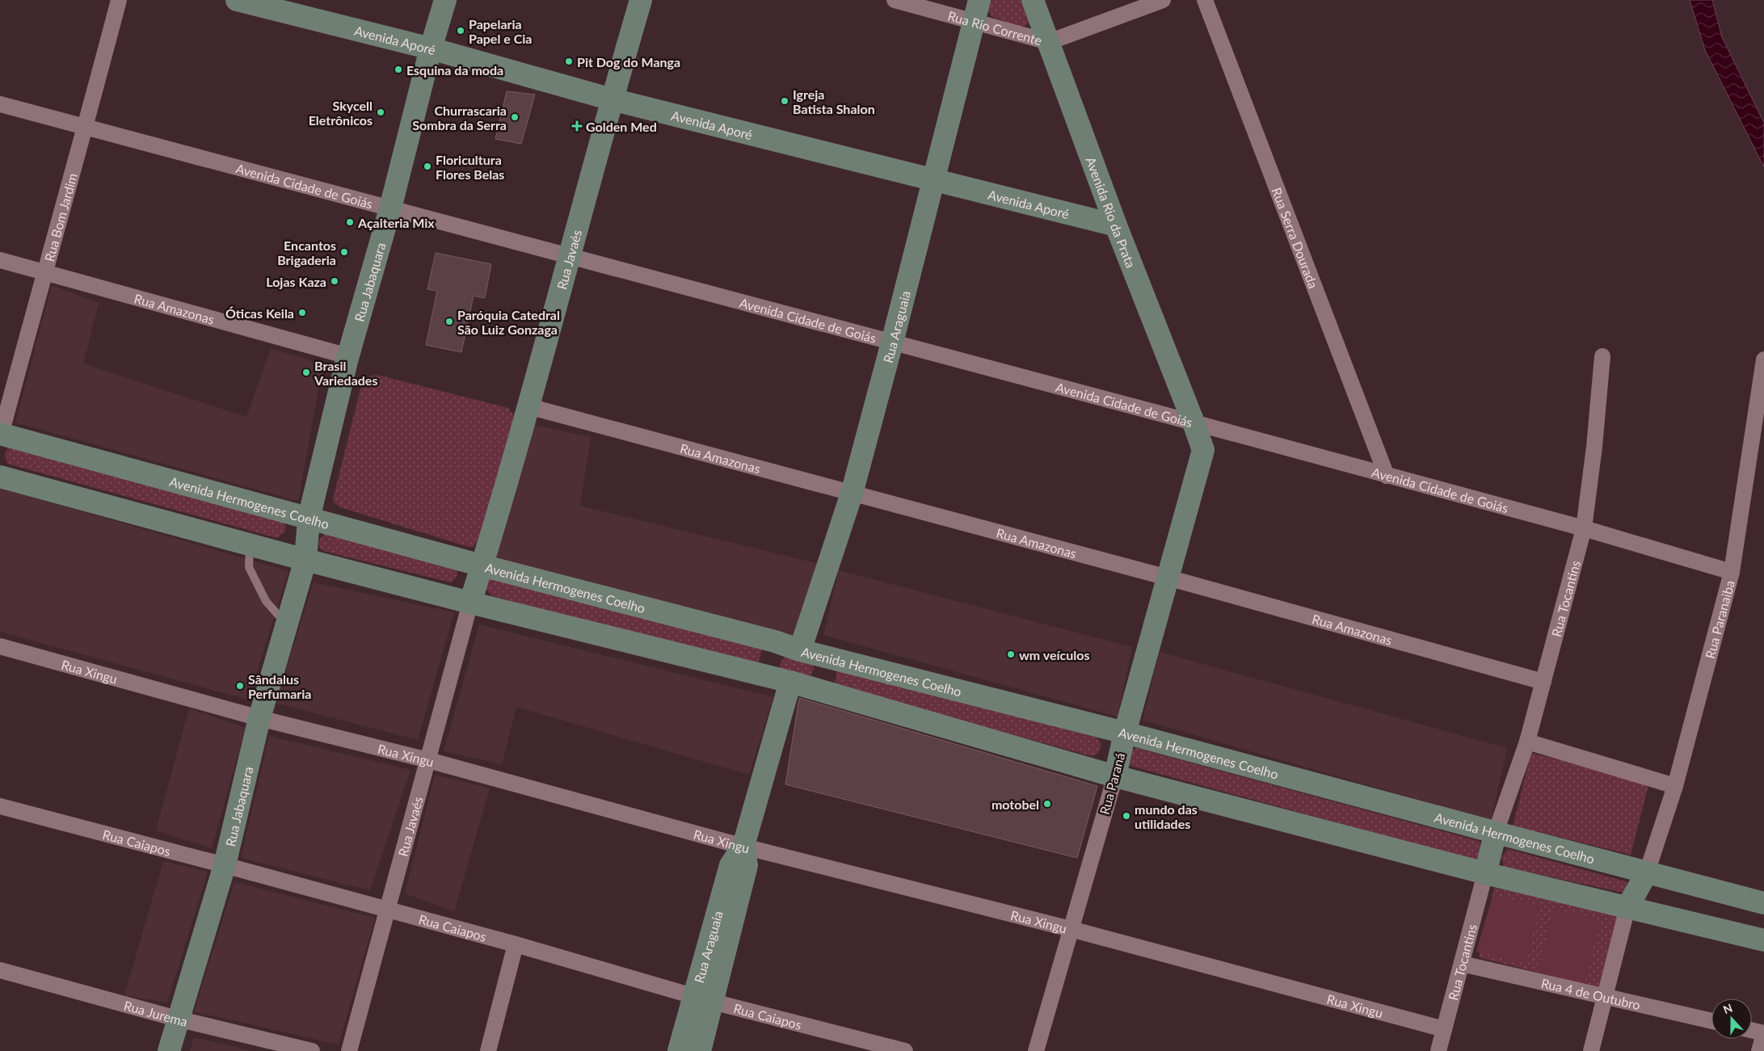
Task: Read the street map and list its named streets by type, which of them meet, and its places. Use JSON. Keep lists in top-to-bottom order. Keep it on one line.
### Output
{"streets":{"main road":["Avenida Aporé","Avenida Rio da Prata","Rua Javaés","Rua Jabaquara","Rua Araguaia","Avenida Hermogenes Coelho","Rua Paraná"],"street":["Rua Rio Corrente","Avenida Cidade de Goiás","Rua Bom Jardim","Rua Serra Dourada","Rua Amazonas","Rua Tocantins","Rua Paranaiba","Rua Xingu","Rua Caiapos","Rua 4 de Outubro","Rua Jurema"]},"crossings":[["Rua Rio Corrente","Avenida Rio da Prata"],["Rua Rio Corrente","Rua Araguaia"],["Avenida Aporé","Avenida Rio da Prata"],["Avenida Aporé","Rua Javaés"],["Avenida Aporé","Rua Jabaquara"],["Avenida Aporé","Rua Araguaia"],["Avenida Cidade de Goiás","Avenida Rio da Prata"],["Avenida Cidade de Goiás","Rua Bom Jardim"],["Avenida Cidade de Goiás","Rua Serra Dourada"],["Avenida Cidade de Goiás","Rua Javaés"],["Avenida Cidade de Goiás","Rua Jabaquara"],["Avenida Cidade de Goiás","Rua Araguaia"],["Avenida Cidade de Goiás","Rua Tocantins"],["Avenida Cidade de Goiás","Rua Paranaiba"],["Avenida Cidade de Goiás","Rua Paraná"],["Avenida Rio da Prata","Rua Paraná"],["Rua Bom Jardim","Rua Amazonas"],["Rua Bom Jardim","Avenida Hermogenes Coelho"],["Rua Javaés","Rua Amazonas"],["Rua Javaés","Avenida Hermogenes Coelho"],["Rua Javaés","Rua Xingu"],["Rua Javaés","Rua Caiapos"],["Rua Jabaquara","Rua Amazonas"],["Rua Jabaquara","Avenida Hermogenes Coelho"],["Rua Jabaquara","Rua Xingu"],["Rua Jabaquara","Rua Caiapos"],["Rua Jabaquara","Rua Jurema"],["Rua Amazonas","Rua Araguaia"],["Rua Amazonas","Rua Tocantins"],["Rua Amazonas","Rua Paraná"],["Rua Araguaia","Avenida Hermogenes Coelho"],["Rua Araguaia","Rua Xingu"],["Rua Araguaia","Rua Caiapos"],["Avenida Hermogenes Coelho","Rua Tocantins"],["Avenida Hermogenes Coelho","Rua Paranaiba"],["Avenida Hermogenes Coelho","Rua Paraná"],["Rua Tocantins","Rua Xingu"],["Rua Tocantins","Rua 4 de Outubro"],["Rua Xingu","Rua Paraná"]],"places":{"other":["Papelaria Papel e Cia","Pit Dog do Manga","Esquina da moda","Igreja Batista Shalon","Skycell Eletrônicos","Churrascaria Sombra da Serra","Floricultura Flores Belas","Açaiteria Mix","Encantos Brigaderia","Lojas Kaza","Óticas Keila","Paróquia Catedral São Luiz Gonzaga","Brasil Variedades","wm veículos","Sândalus Perfumaria","motobel","mundo das utilidades"],"health":["Golden Med"]},"north":"top"}
